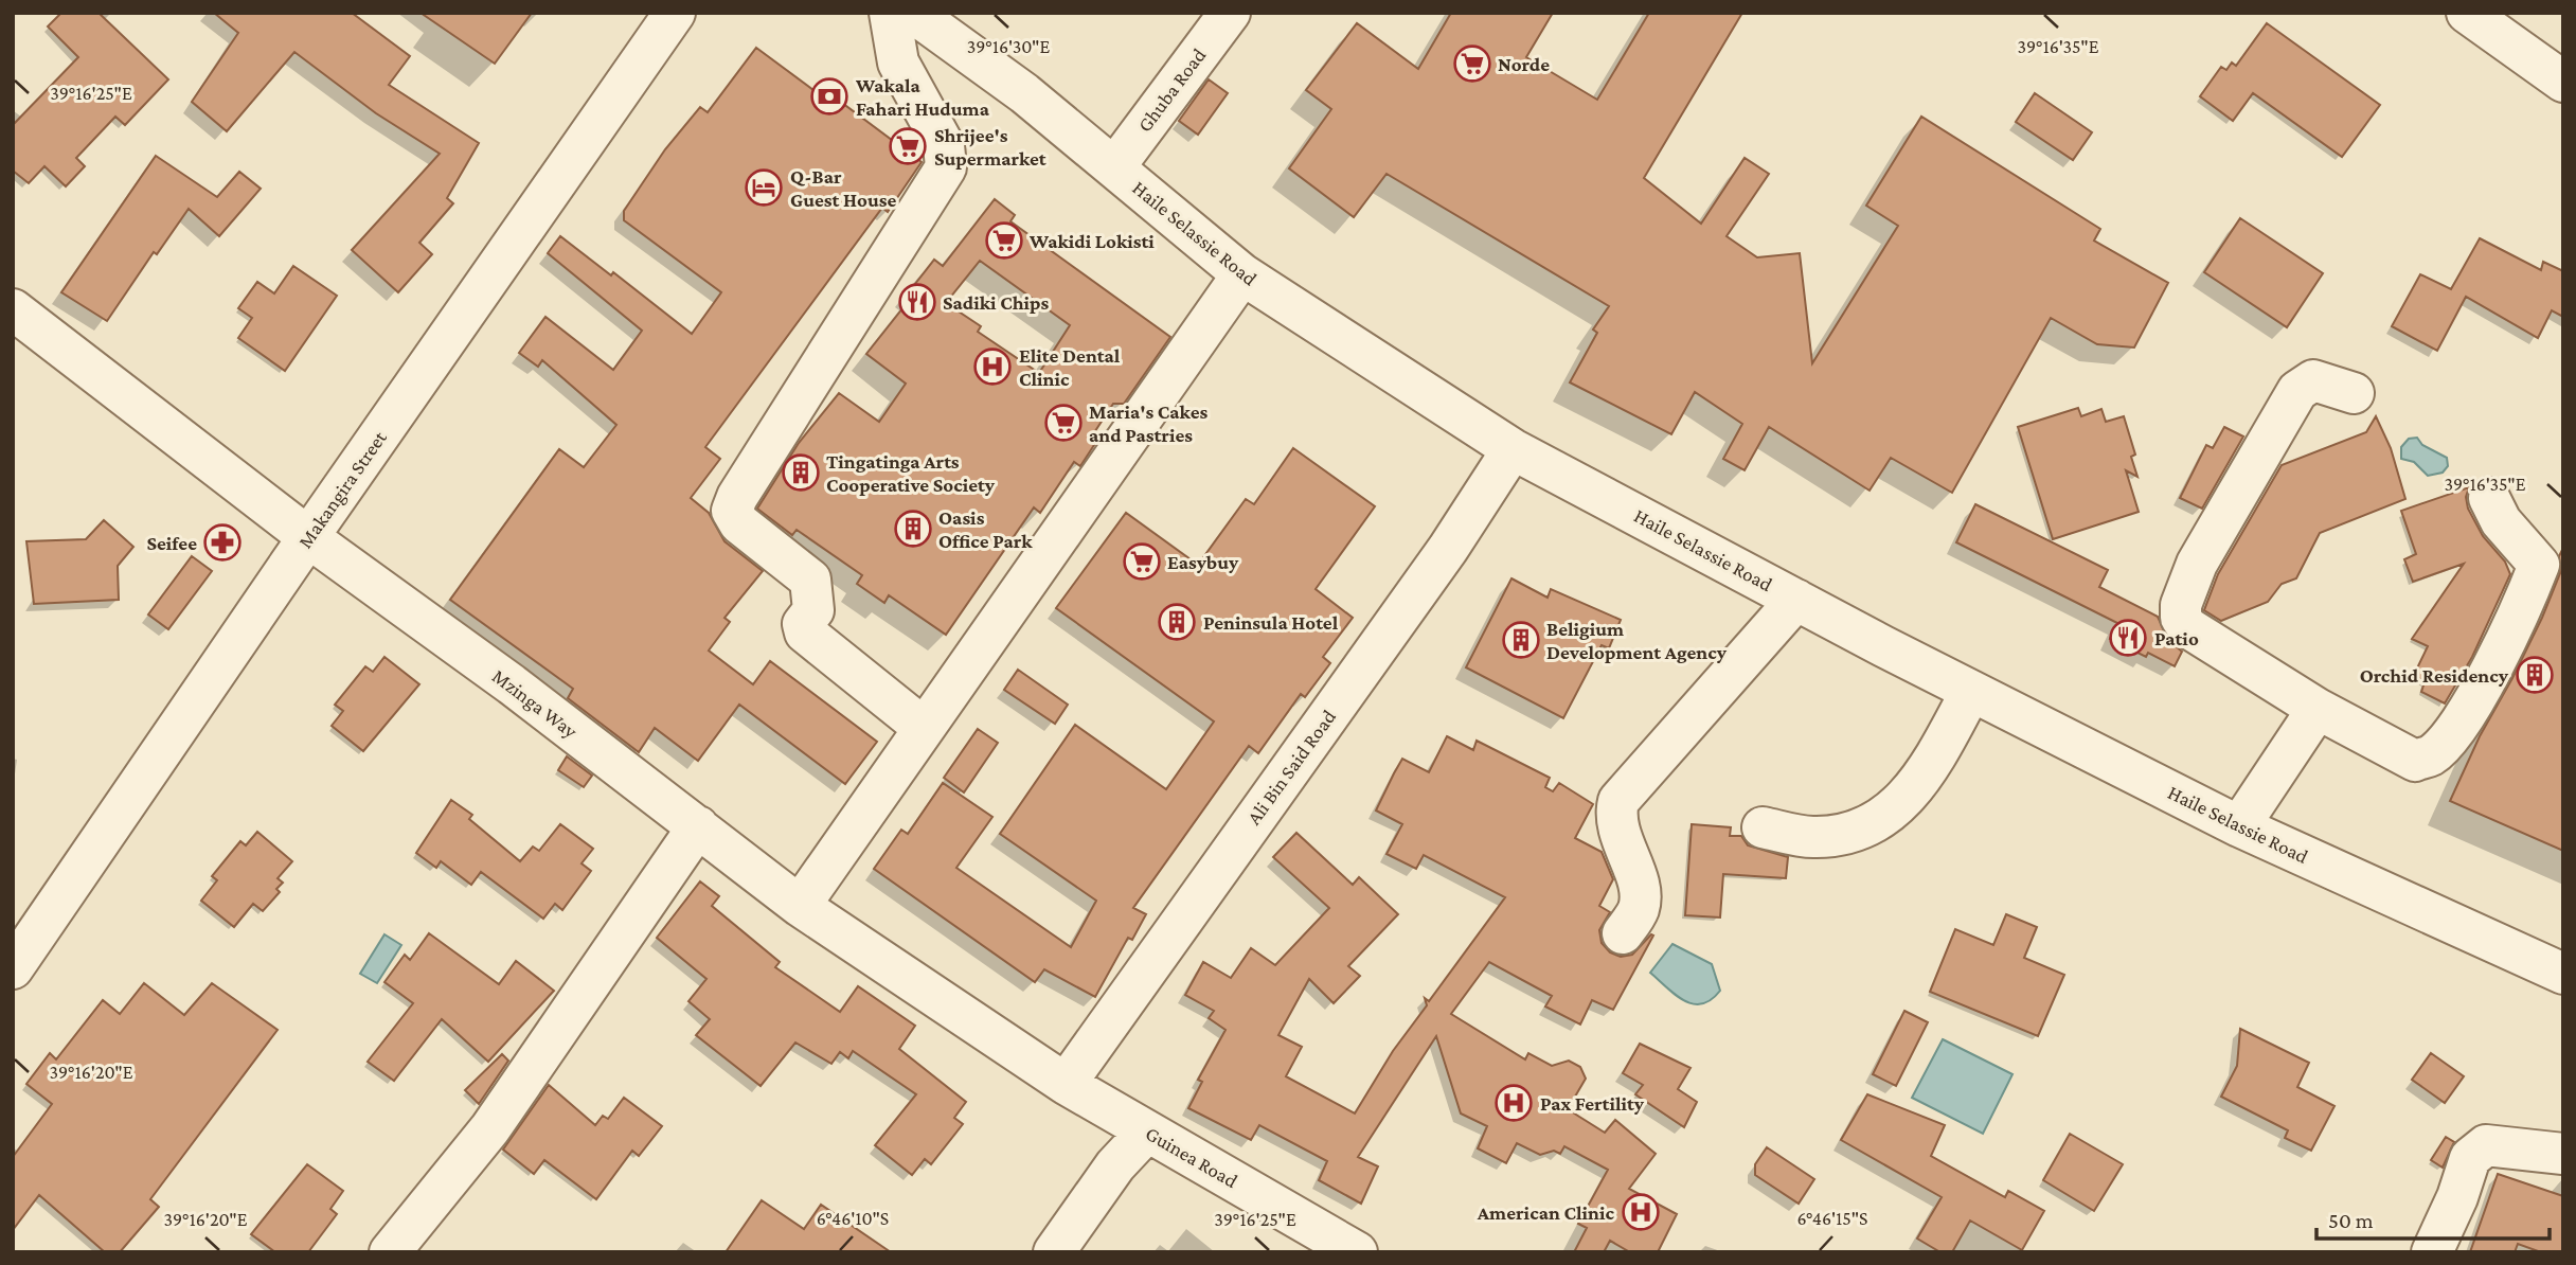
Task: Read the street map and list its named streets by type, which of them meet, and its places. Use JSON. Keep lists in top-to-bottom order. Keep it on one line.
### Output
{"streets":{"street":["Ghuba Road","Haile Selassie Road","Makangira Street","Mzinga Way","Ali Bin Said Road","Guinea Road"]},"crossings":[["Ghuba Road","Haile Selassie Road"],["Haile Selassie Road","Ali Bin Said Road"],["Makangira Street","Mzinga Way"],["Mzinga Way","Ali Bin Said Road"],["Mzinga Way","Guinea Road"],["Ali Bin Said Road","Guinea Road"]],"places":{"supermarket":["Norde","Shrijee's Supermarket","Wakidi Lokisti","Maria's Cakes and Pastries","Easybuy"],"bank":["Wakala Fahari Huduma"],"hotel":["Q-Bar Guest House"],"restaurant":["Sadiki Chips","Patio"],"hospital":["Elite Dental Clinic","Pax Fertility","American Clinic"],"building":["Tingatinga Arts Cooperative Society","Oasis Office Park","Peninsula Hotel","Beligium Development Agency","Orchid Residency"],"pharmacy":["Seifee"]},"scale_bar":"50 m","coordinates":["39°16'30\"E","39°16'35\"E","39°16'25\"E","39°16'20\"E","6°46'10\"S","6°46'15\"S"]}
